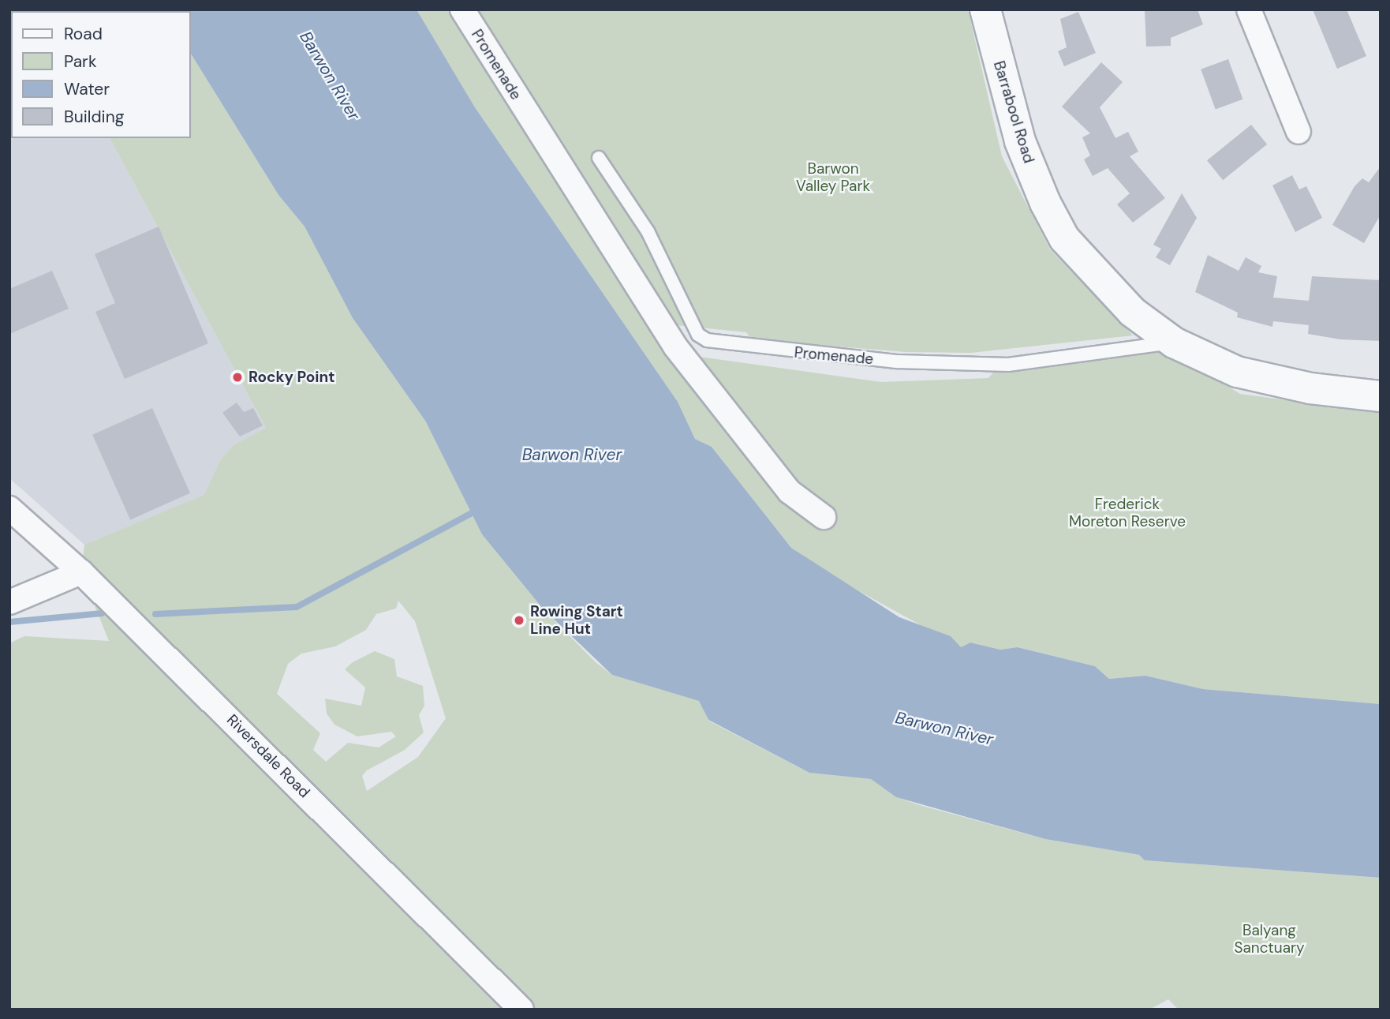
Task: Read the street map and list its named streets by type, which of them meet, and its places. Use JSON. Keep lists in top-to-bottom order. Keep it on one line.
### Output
{"streets":{"street":["Promenade","Barrabool Road","Riversdale Road"]},"crossings":[["Promenade","Barrabool Road"]],"water":["Barwon River"],"parks":["Barwon Valley Park","Frederick Moreton Reserve","Balyang Sanctuary"],"places":["Rocky Point","Rowing Start Line Hut"],"legend":["Road","Park","Water","Building"]}
